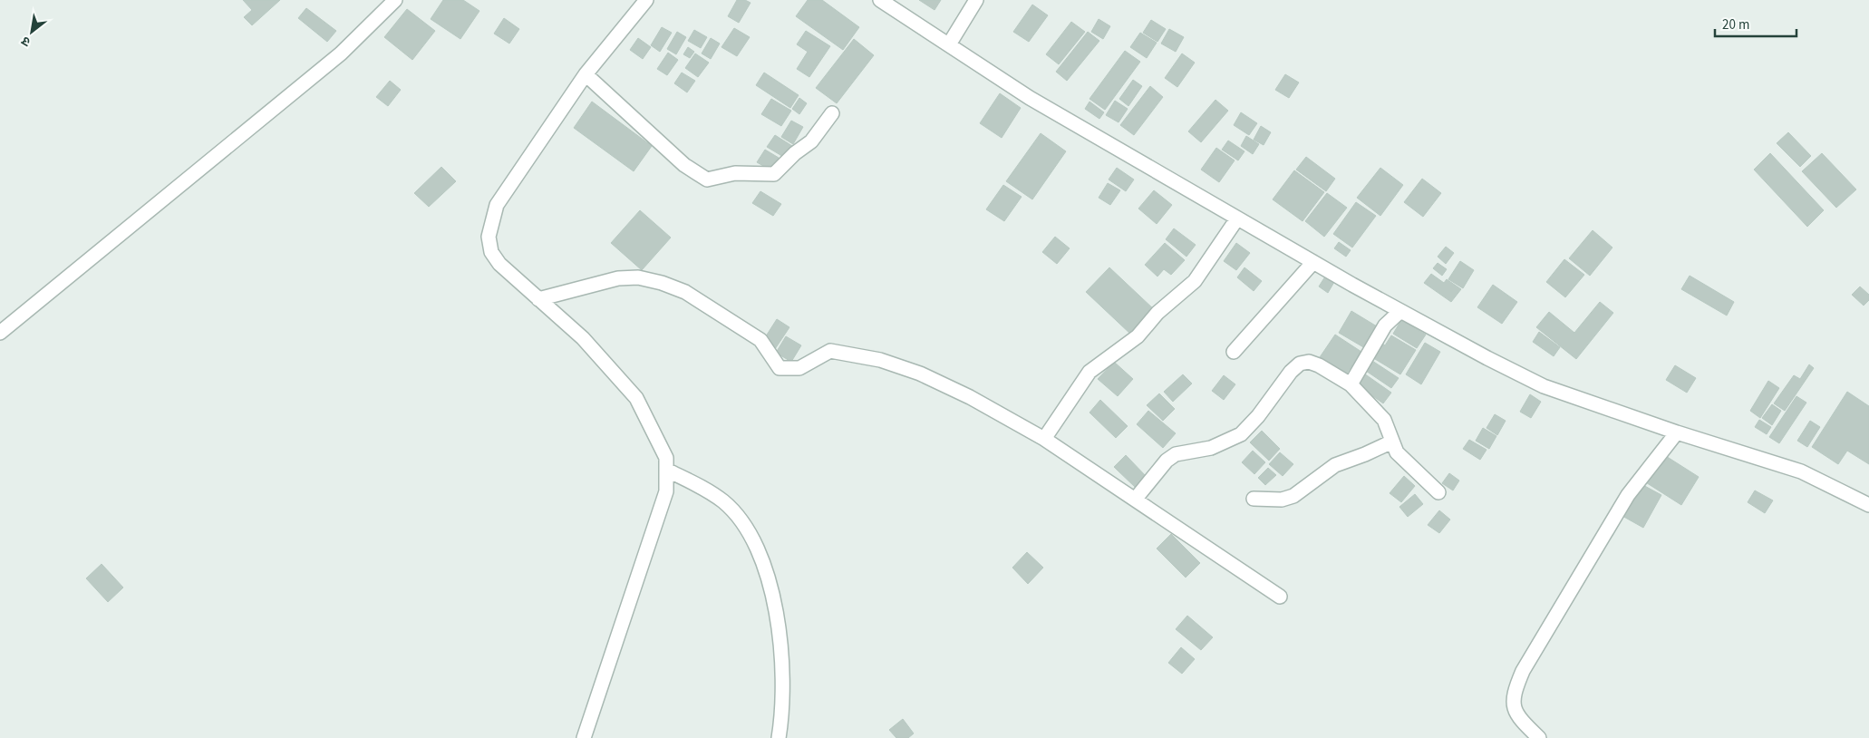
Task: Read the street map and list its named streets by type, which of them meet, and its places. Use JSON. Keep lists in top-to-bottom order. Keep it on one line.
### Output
{"scale_bar":"20 m","north":"bottom left"}
